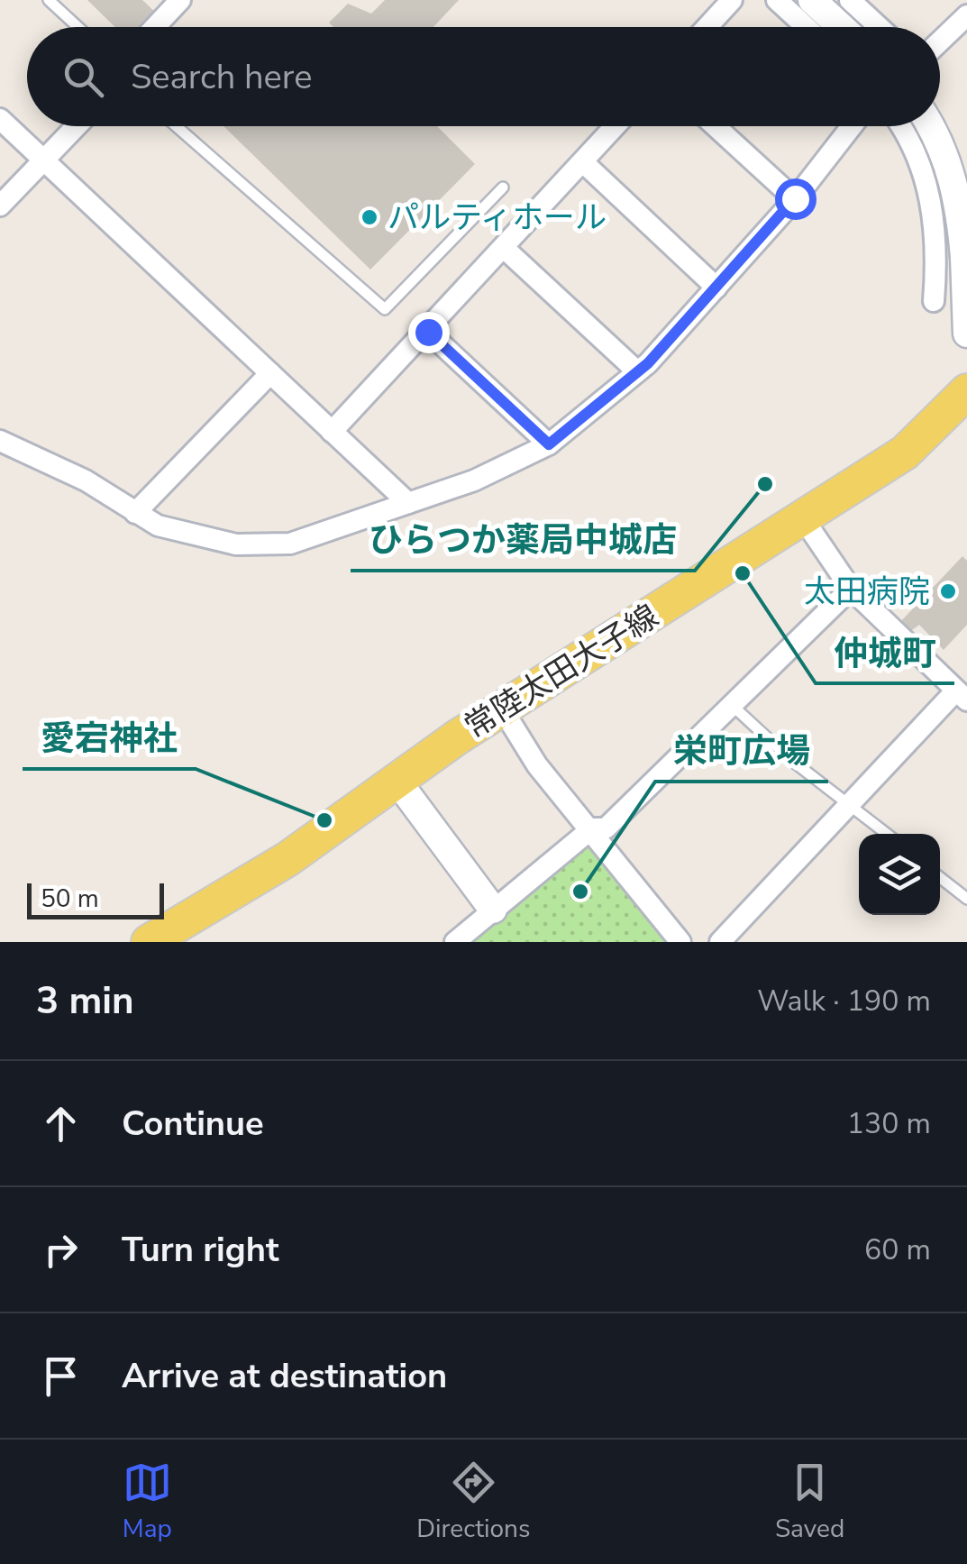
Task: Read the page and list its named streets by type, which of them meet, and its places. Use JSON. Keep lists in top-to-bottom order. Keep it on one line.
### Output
{"streets":{"main road":["常陸太田大子線"]},"places":["パルティホール","ひらつか薬局中城店","仲城町","太田病院","愛宕神社","栄町広場"],"scale_bar":"50 m","page":{"search":"Search here","scale":"50 m","heading":["3 min","Walk · 190 m"],"list":[["Continue","130 m"],["Turn right","60 m"],"Arrive at destination"],"nav":["Map","Directions","Saved"]}}
